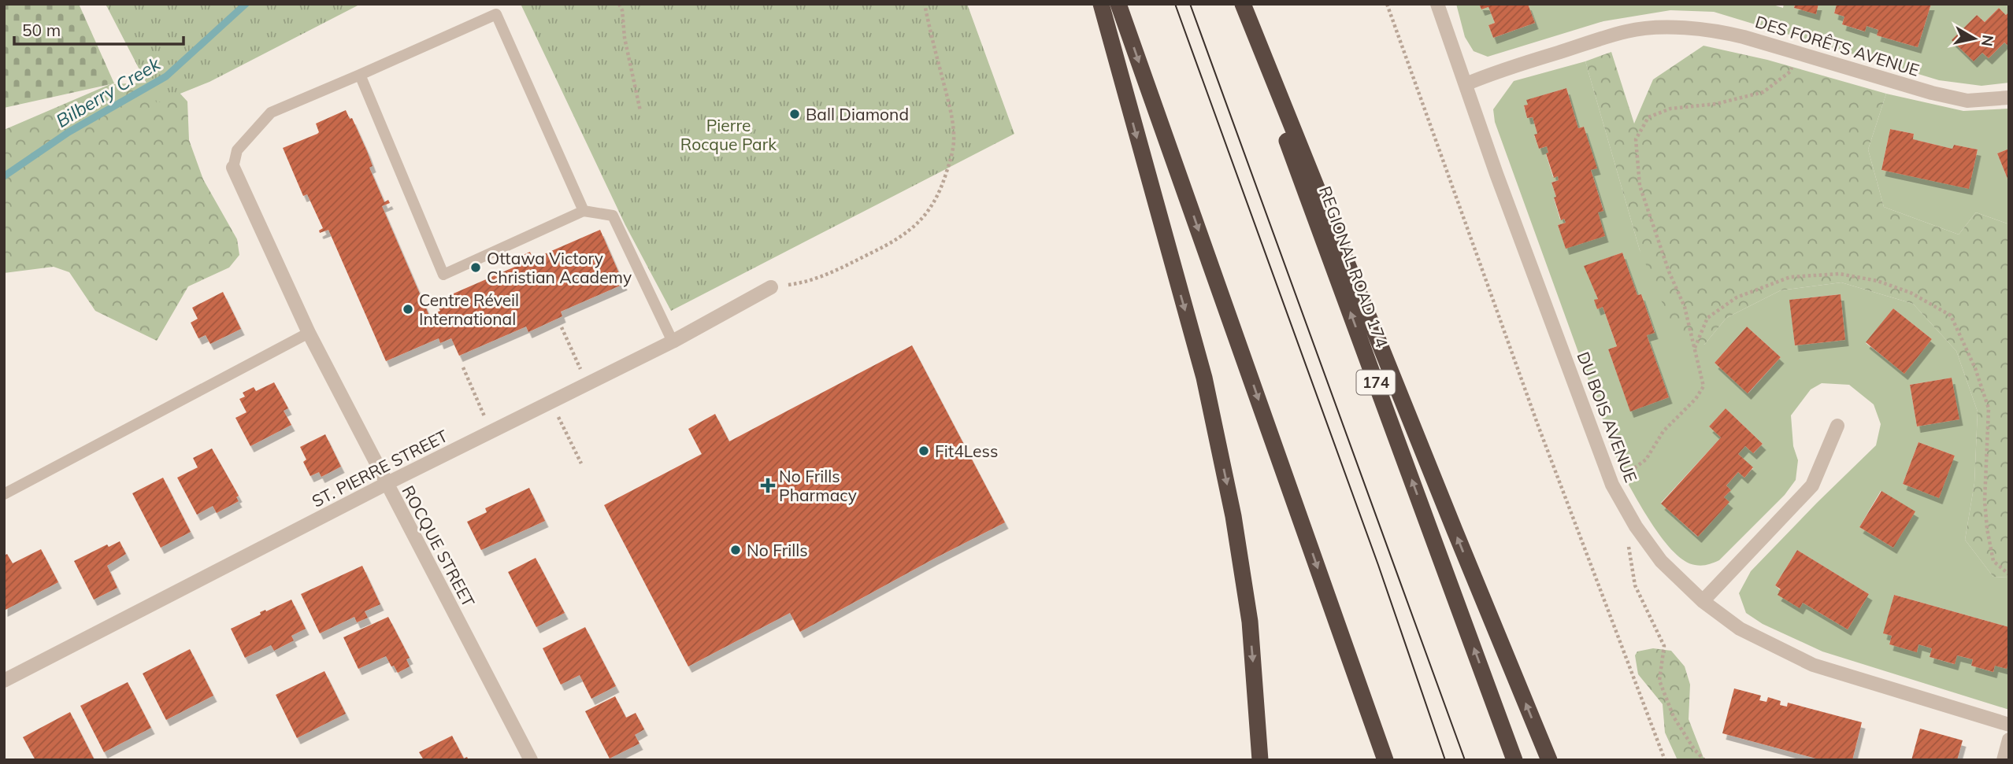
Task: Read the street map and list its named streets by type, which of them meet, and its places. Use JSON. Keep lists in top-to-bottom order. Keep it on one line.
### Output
{"streets":{"highway":["REGIONAL ROAD 174","174"],"street":["DES FORÊTS AVENUE","DU BOIS AVENUE","ST. PIERRE STREET","ROCQUE STREET"]},"crossings":[["DES FORÊTS AVENUE","DU BOIS AVENUE"],["ST. PIERRE STREET","ROCQUE STREET"]],"water":["Bilberry Creek"],"parks":["Pierre Rocque Park"],"places":{"other":["Ball Diamond","Ottawa Victory Christian Academy","Centre Réveil International","Fit4Less","No Frills"],"health":["No Frills Pharmacy"]},"scale_bar":"50 m","north":"right"}
